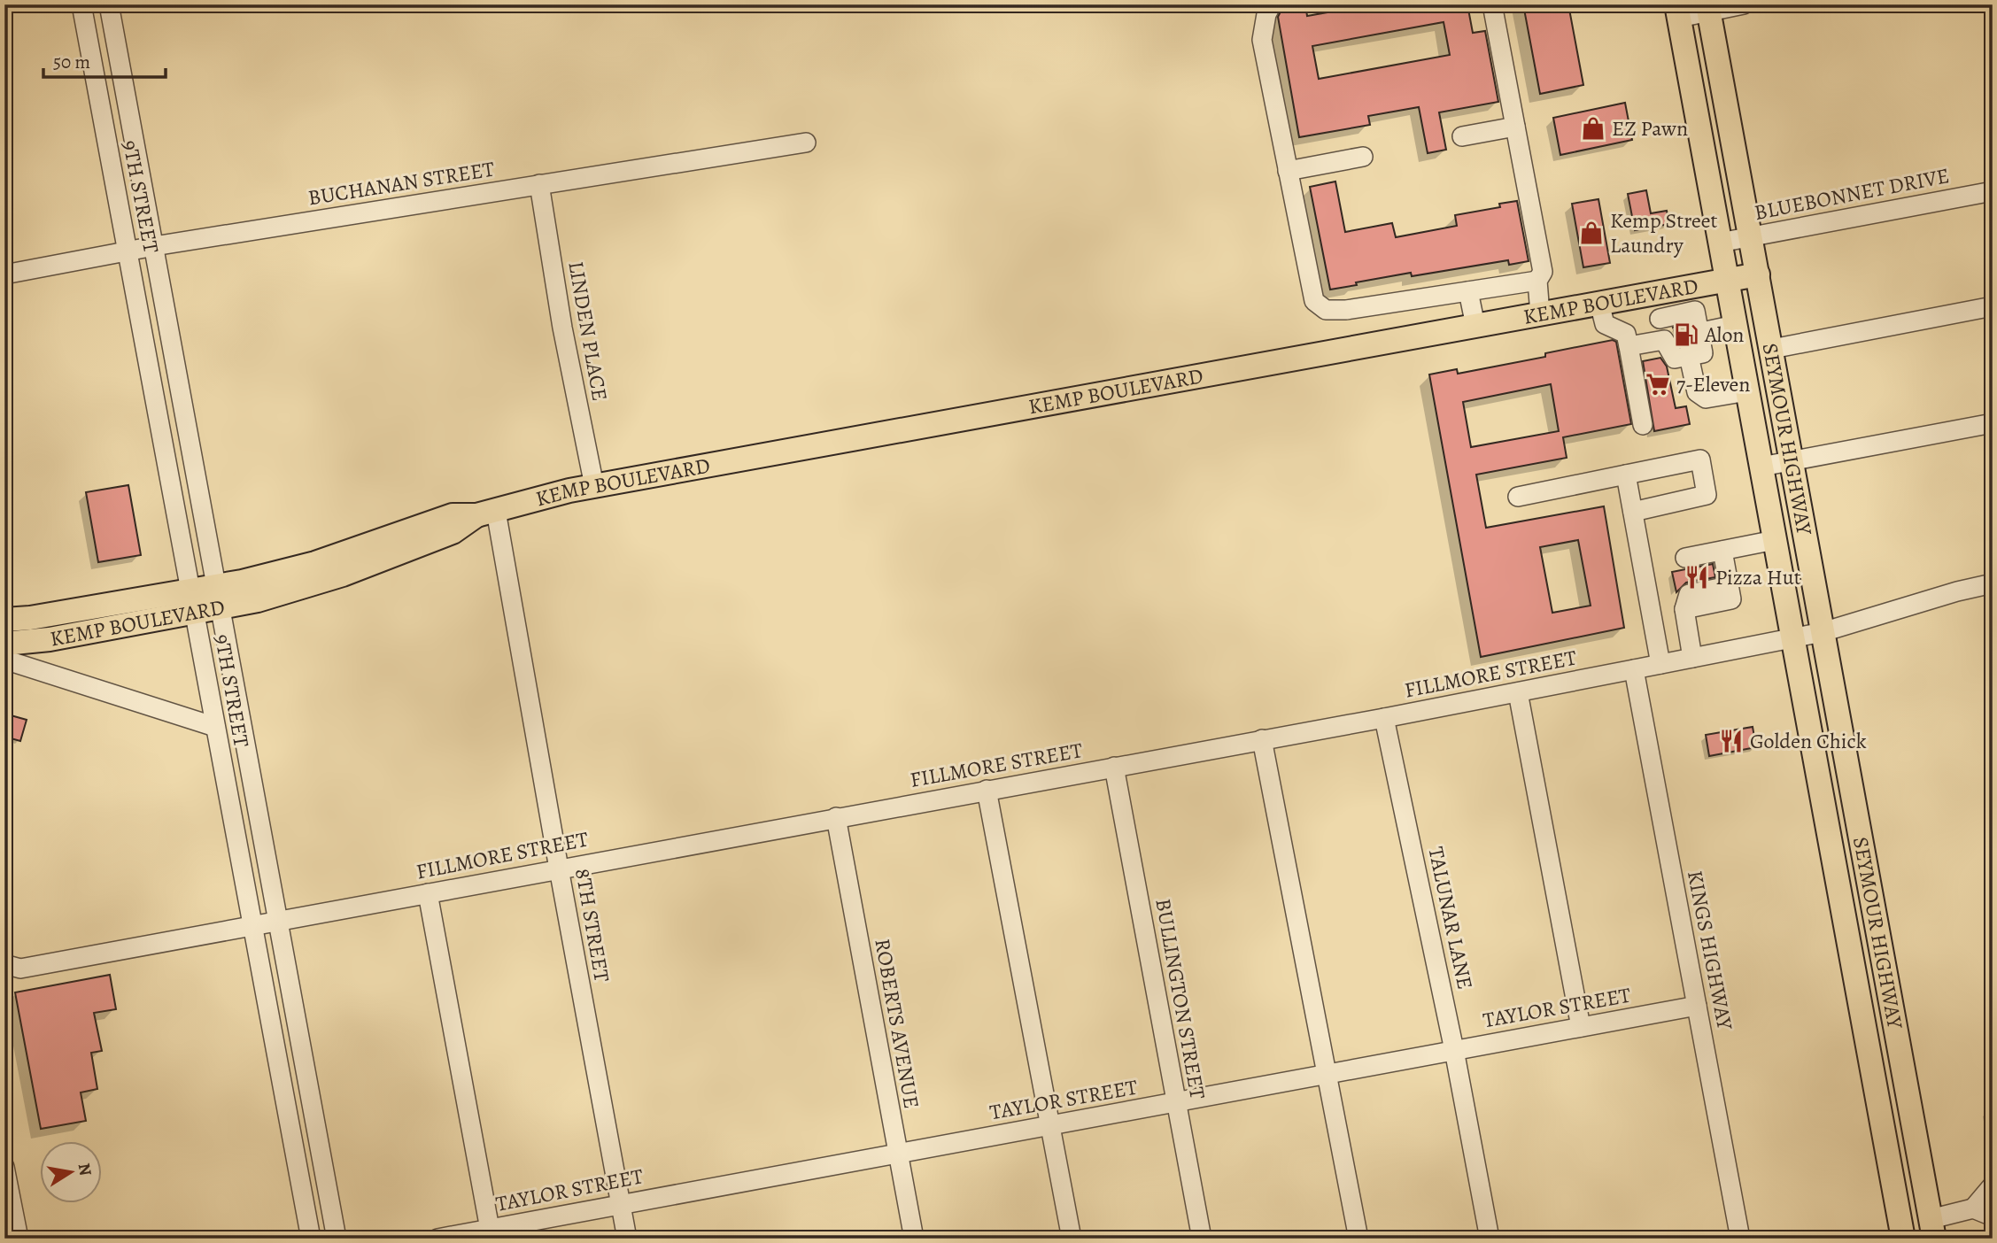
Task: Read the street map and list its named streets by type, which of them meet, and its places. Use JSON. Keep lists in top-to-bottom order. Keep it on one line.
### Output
{"streets":{"main road":["KEMP BOULEVARD","SEYMOUR HIGHWAY"],"street":["BUCHANAN STREET","BLUEBONNET DRIVE","9TH STREET","LINDEN PLACE","FILLMORE STREET","TALUNAR LANE","8TH STREET","KINGS HIGHWAY","BULLINGTON STREET","TAYLOR STREET","ROBERTS AVENUE"]},"crossings":[["BUCHANAN STREET","9TH STREET"],["BUCHANAN STREET","LINDEN PLACE"],["BLUEBONNET DRIVE","SEYMOUR HIGHWAY"],["9TH STREET","KEMP BOULEVARD"],["9TH STREET","FILLMORE STREET"],["KEMP BOULEVARD","LINDEN PLACE"],["KEMP BOULEVARD","SEYMOUR HIGHWAY"],["KEMP BOULEVARD","8TH STREET"],["SEYMOUR HIGHWAY","FILLMORE STREET"],["FILLMORE STREET","TALUNAR LANE"],["FILLMORE STREET","8TH STREET"],["FILLMORE STREET","KINGS HIGHWAY"],["FILLMORE STREET","BULLINGTON STREET"],["FILLMORE STREET","ROBERTS AVENUE"],["TALUNAR LANE","TAYLOR STREET"],["8TH STREET","TAYLOR STREET"],["KINGS HIGHWAY","TAYLOR STREET"],["BULLINGTON STREET","TAYLOR STREET"],["TAYLOR STREET","ROBERTS AVENUE"]],"places":{"shop":["EZ Pawn","Kemp Street Laundry"],"fuel station":["Alon"],"supermarket":["7-Eleven"],"restaurant":["Pizza Hut","Golden Chick"]},"scale_bar":"50 m","north":"right"}
